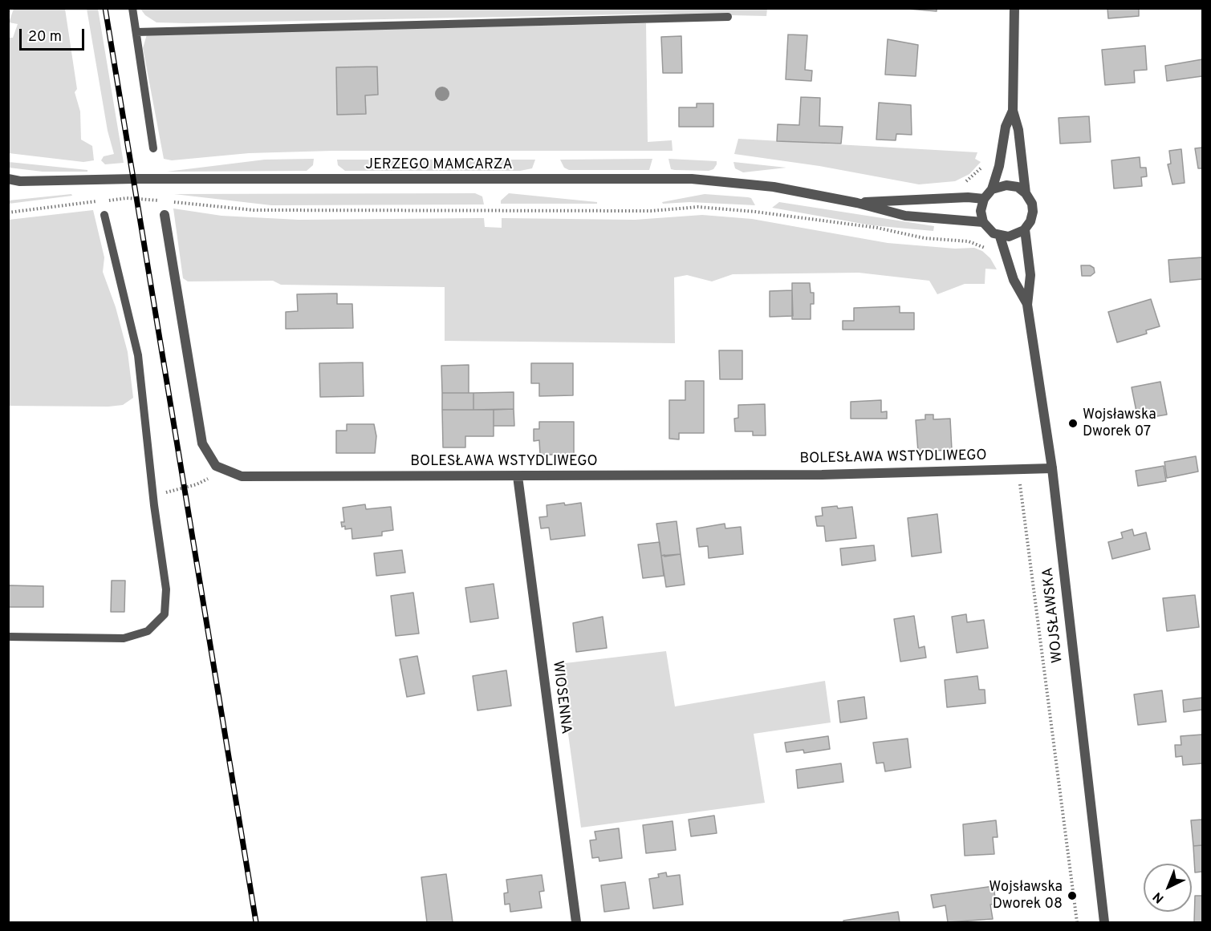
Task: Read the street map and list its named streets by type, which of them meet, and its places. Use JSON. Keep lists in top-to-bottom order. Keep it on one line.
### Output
{"streets":{"street":["JERZEGO MAMCARZA","BOLESŁAWA WSTYDLIWEGO","WOJSŁAWSKA","WIOSENNA"]},"crossings":[["JERZEGO MAMCARZA","WOJSŁAWSKA"],["BOLESŁAWA WSTYDLIWEGO","WOJSŁAWSKA"],["BOLESŁAWA WSTYDLIWEGO","WIOSENNA"]],"places":["Wojsławska Dworek 07","Wojsławska Dworek 08"],"scale_bar":"20 m","north":"bottom left"}
